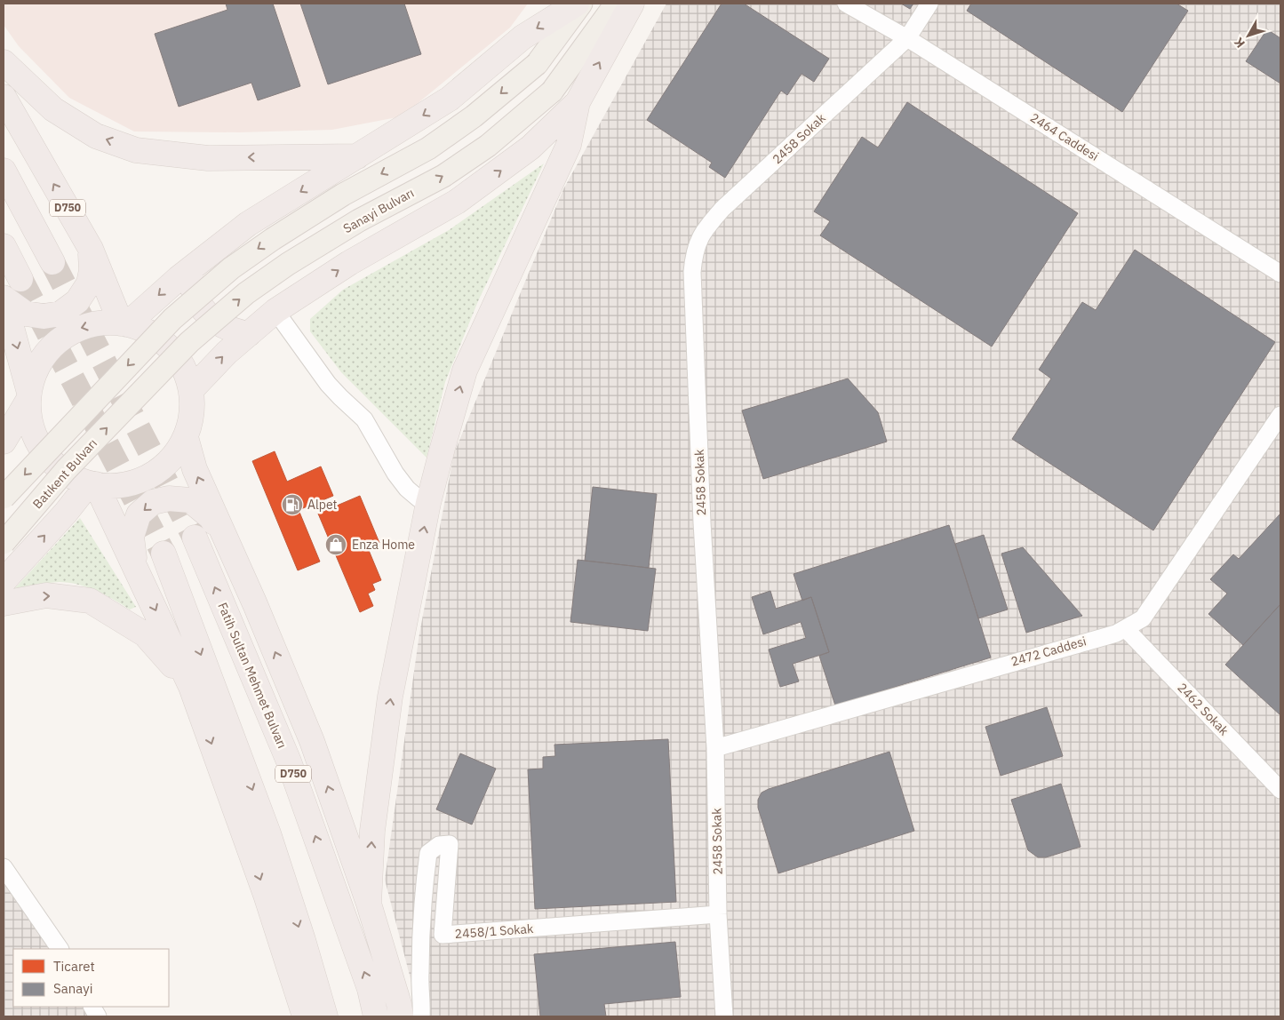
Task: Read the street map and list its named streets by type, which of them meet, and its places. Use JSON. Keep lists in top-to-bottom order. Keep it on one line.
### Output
{"streets":{"highway":["D750","Fatih Sultan Mehmet Bulvarı"],"main road":["Sanayi Bulvarı","Batıkent Bulvarı"],"street":["2464 Caddesi","2458 Sokak","2472 Caddesi","2462 Sokak","2458/1 Sokak"]},"crossings":[["2464 Caddesi","2458 Sokak"],["2458 Sokak","2472 Caddesi"],["2458 Sokak","2458/1 Sokak"],["Sanayi Bulvarı","Batıkent Bulvarı"],["2472 Caddesi","2462 Sokak"]],"places":{"fuel station":["Alpet"],"shop":["Enza Home"]},"legend":["Ticaret","Sanayi"],"north":"bottom left"}
